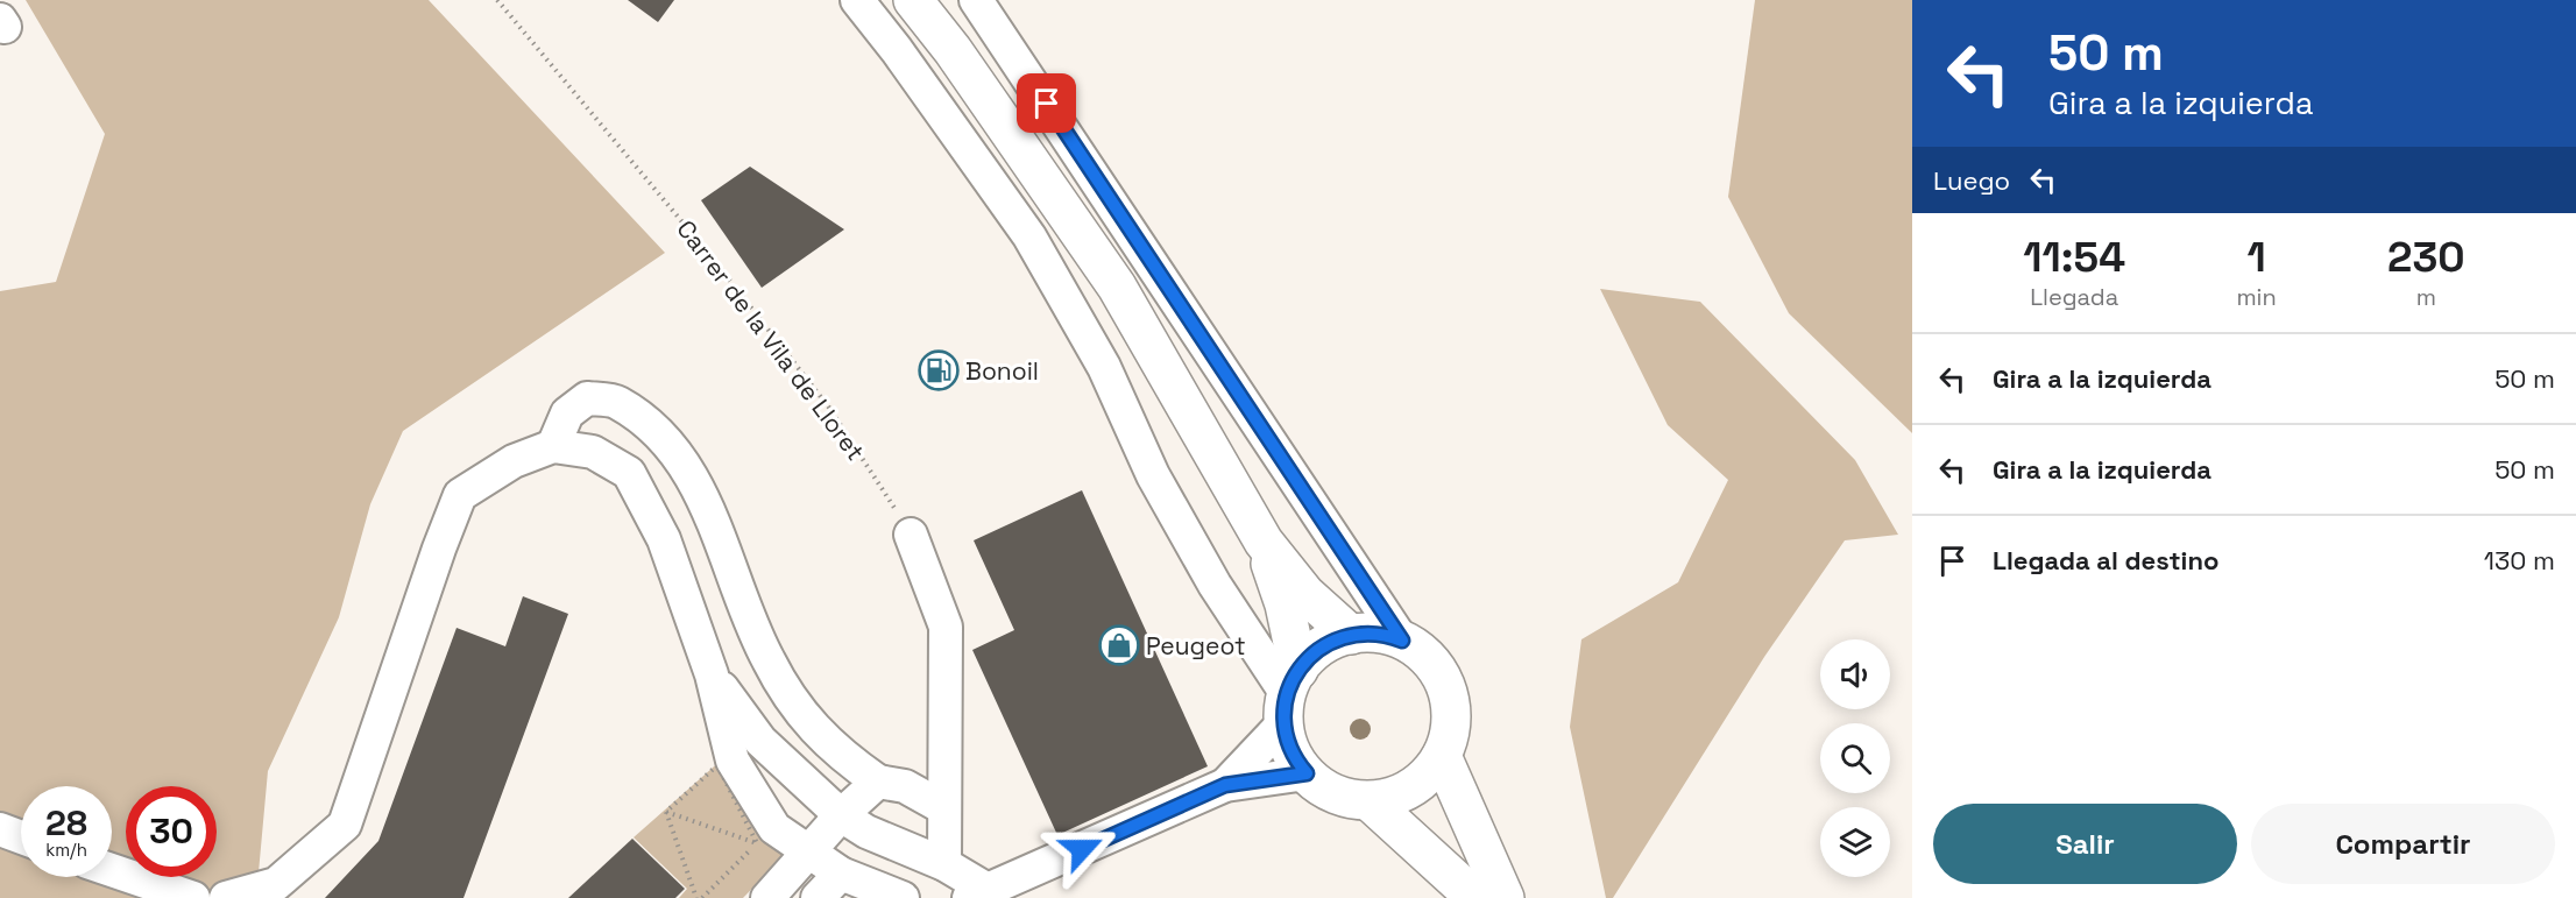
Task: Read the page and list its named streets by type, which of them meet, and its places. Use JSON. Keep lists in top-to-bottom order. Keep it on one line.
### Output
{"streets":{"path":["Carrer de la Vila de Lloret"]},"places":{"fuel station":["Bonoil"],"shop":["Peugeot"]},"page":{"turn":["50 m","Gira a la izquierda"],"then":"Luego","eta":["11:54","Llegada","1","min","230","m"],"list":[{"name":"Gira a la izquierda","value":"50 m"},{"name":"Gira a la izquierda","value":"50 m"},{"name":"Llegada al destino","value":"130 m"}],"speed":"28 km/h","limit":"30","buttons":["Salir","Compartir"]}}
